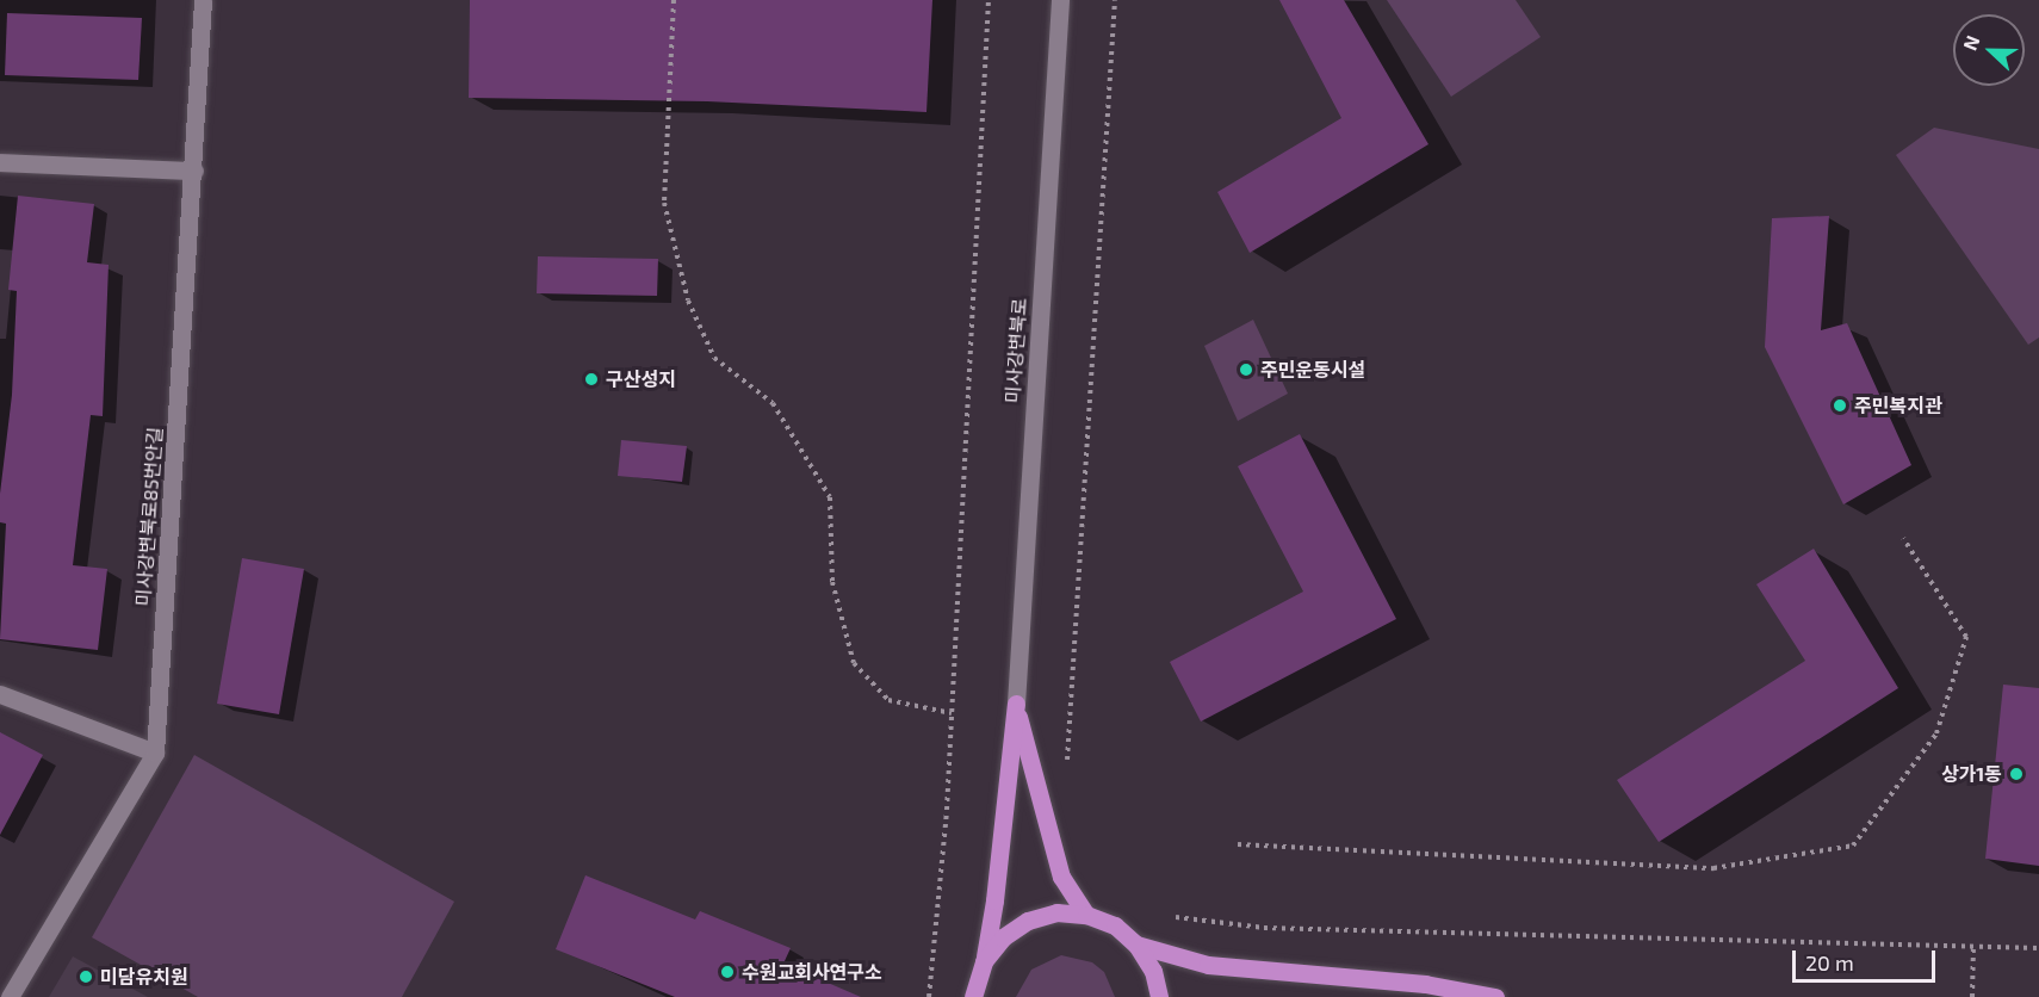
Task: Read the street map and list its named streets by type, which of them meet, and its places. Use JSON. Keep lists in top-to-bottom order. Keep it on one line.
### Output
{"streets":{"street":["미사강변북로","미사강변북로85번안길"]},"places":["주민운동시설","구산성지","주민복지관","상가1동","수원교회사연구소","미담유치원"],"scale_bar":"20 m","north":"left"}
